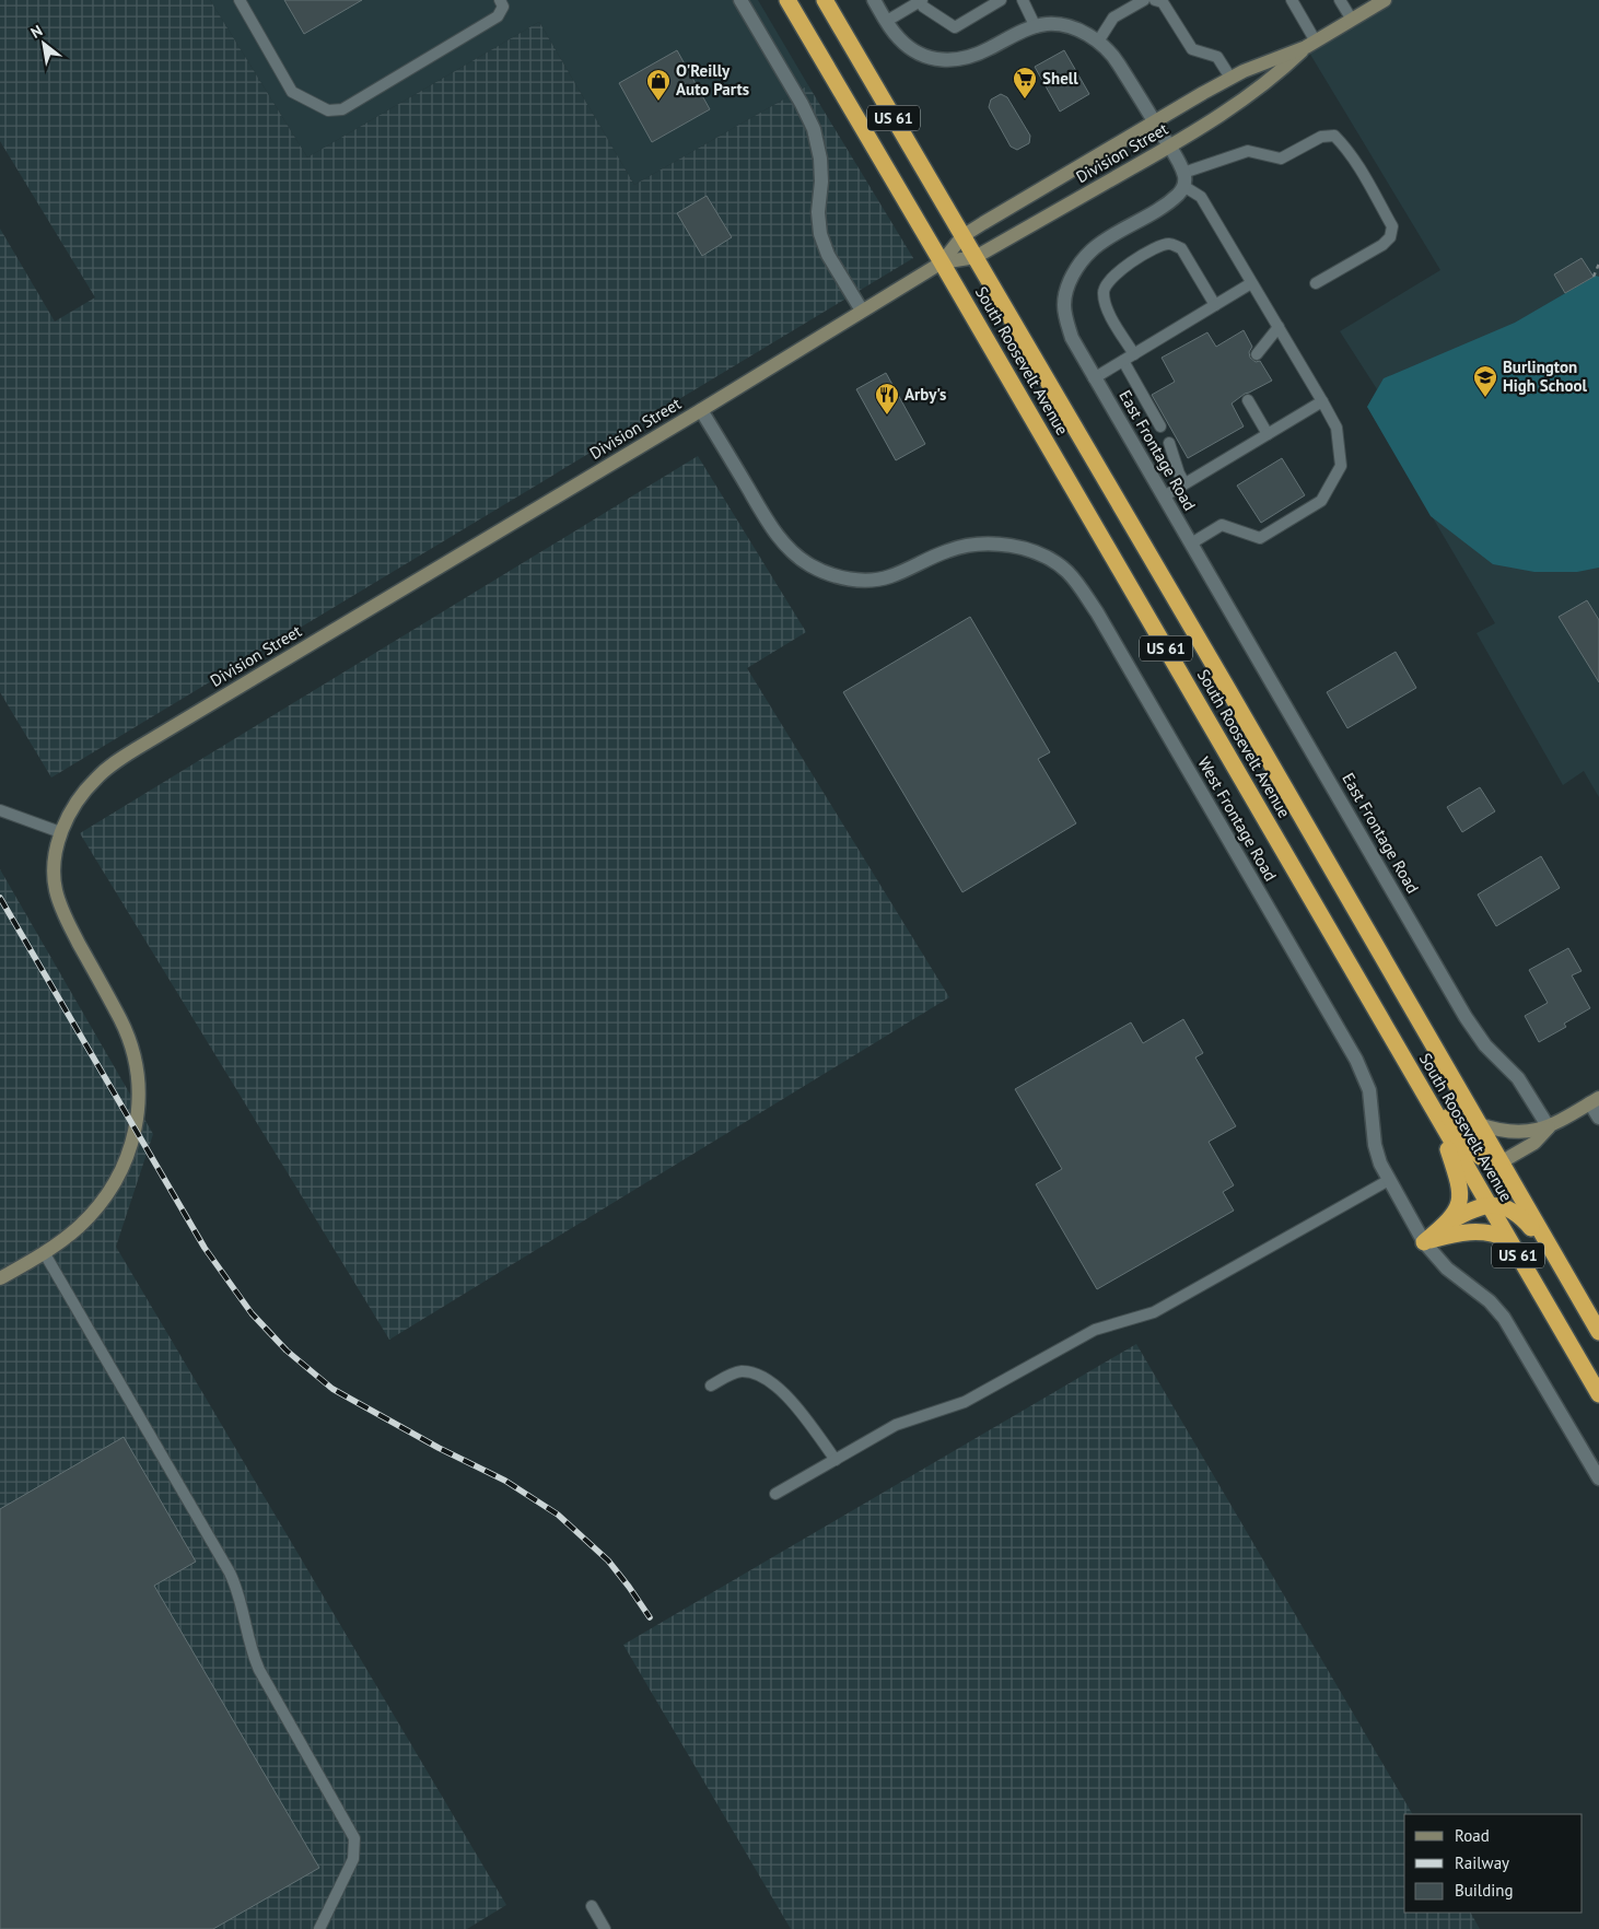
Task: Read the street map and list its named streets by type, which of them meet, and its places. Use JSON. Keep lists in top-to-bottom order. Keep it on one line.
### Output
{"streets":{"highway":["US 61","South Roosevelt Avenue"],"street":["Division Street","East Frontage Road","West Frontage Road"]},"crossings":[["Division Street","South Roosevelt Avenue"],["Division Street","West Frontage Road"]],"places":{"supermarket":["Shell"],"shop":["O'Reilly Auto Parts"],"school or university":["Burlington High School"],"restaurant":["Arby's"]},"legend":["Road","Railway","Building"],"north":"top left"}
